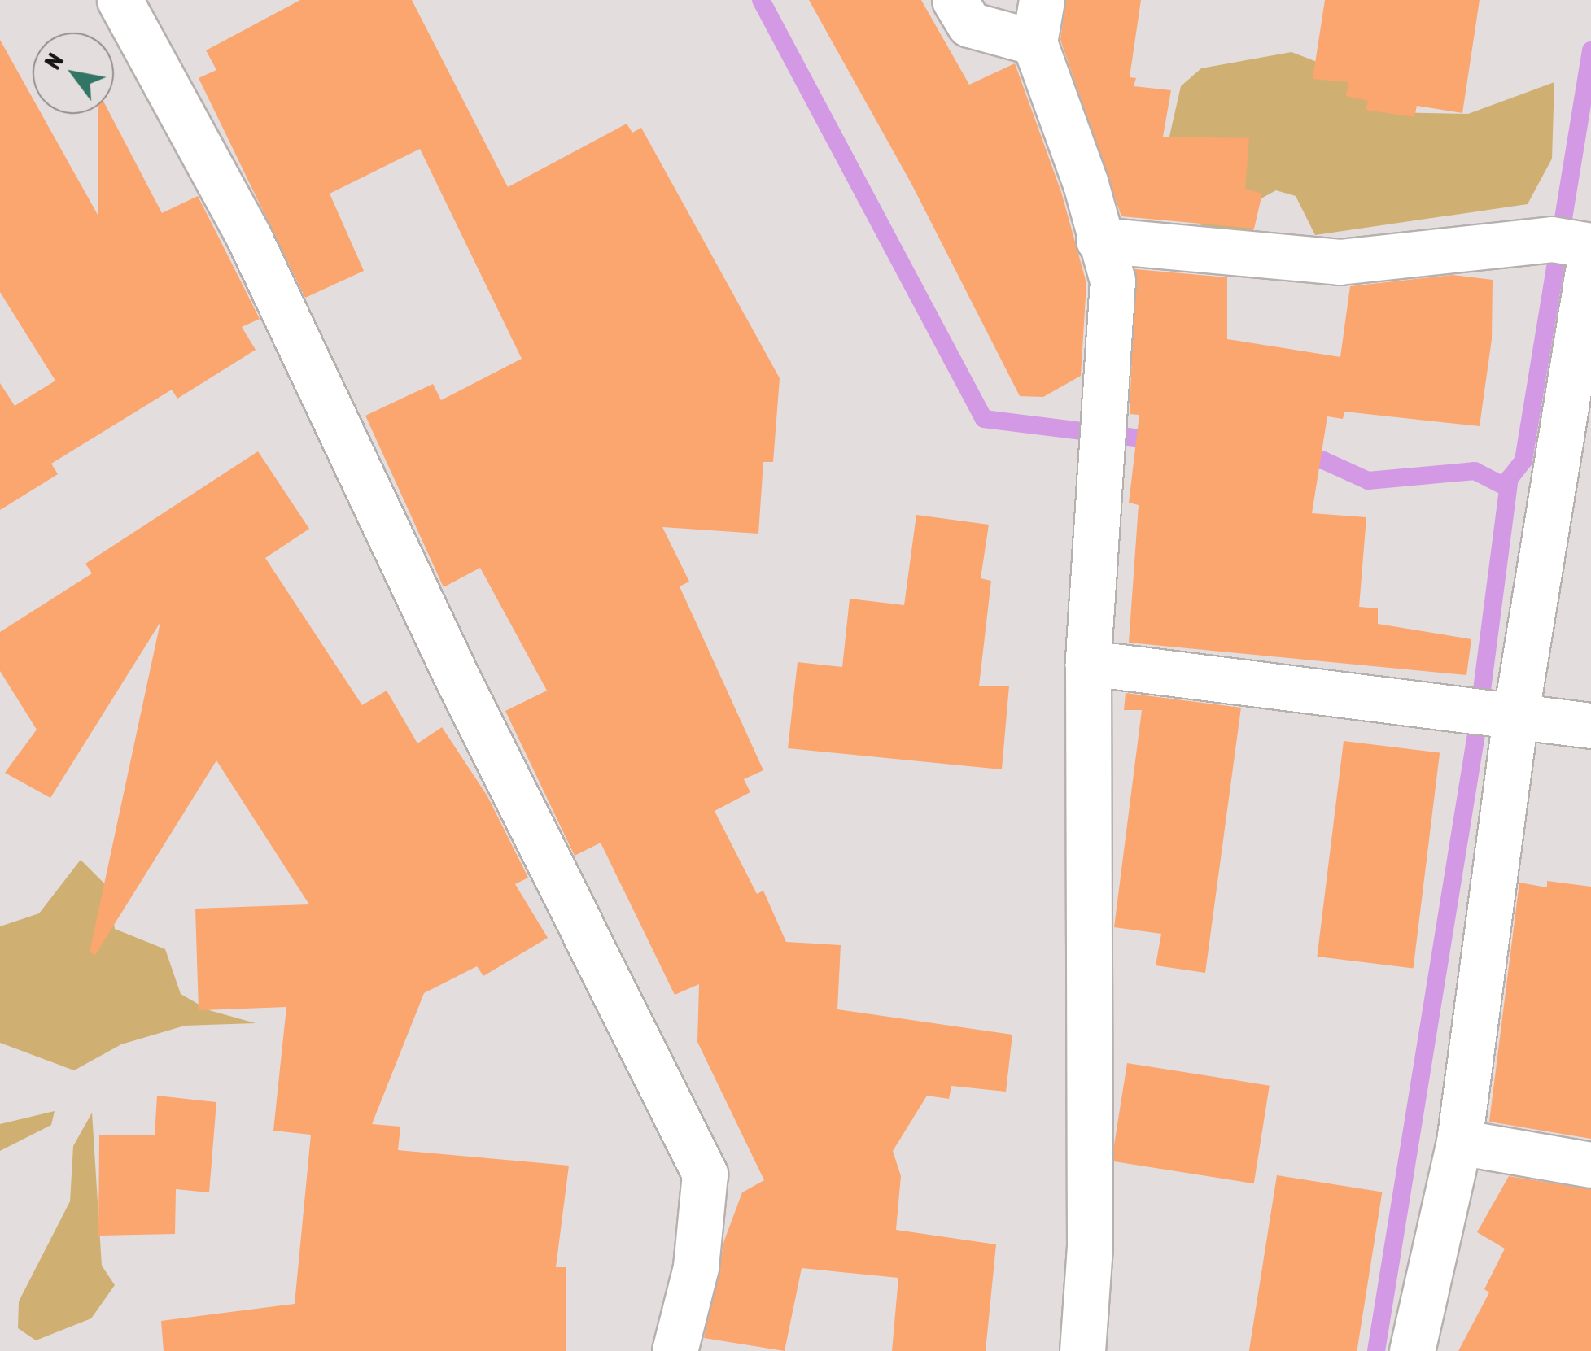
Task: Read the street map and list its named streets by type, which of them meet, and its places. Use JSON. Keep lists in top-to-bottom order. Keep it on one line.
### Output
{"north":"top left"}
